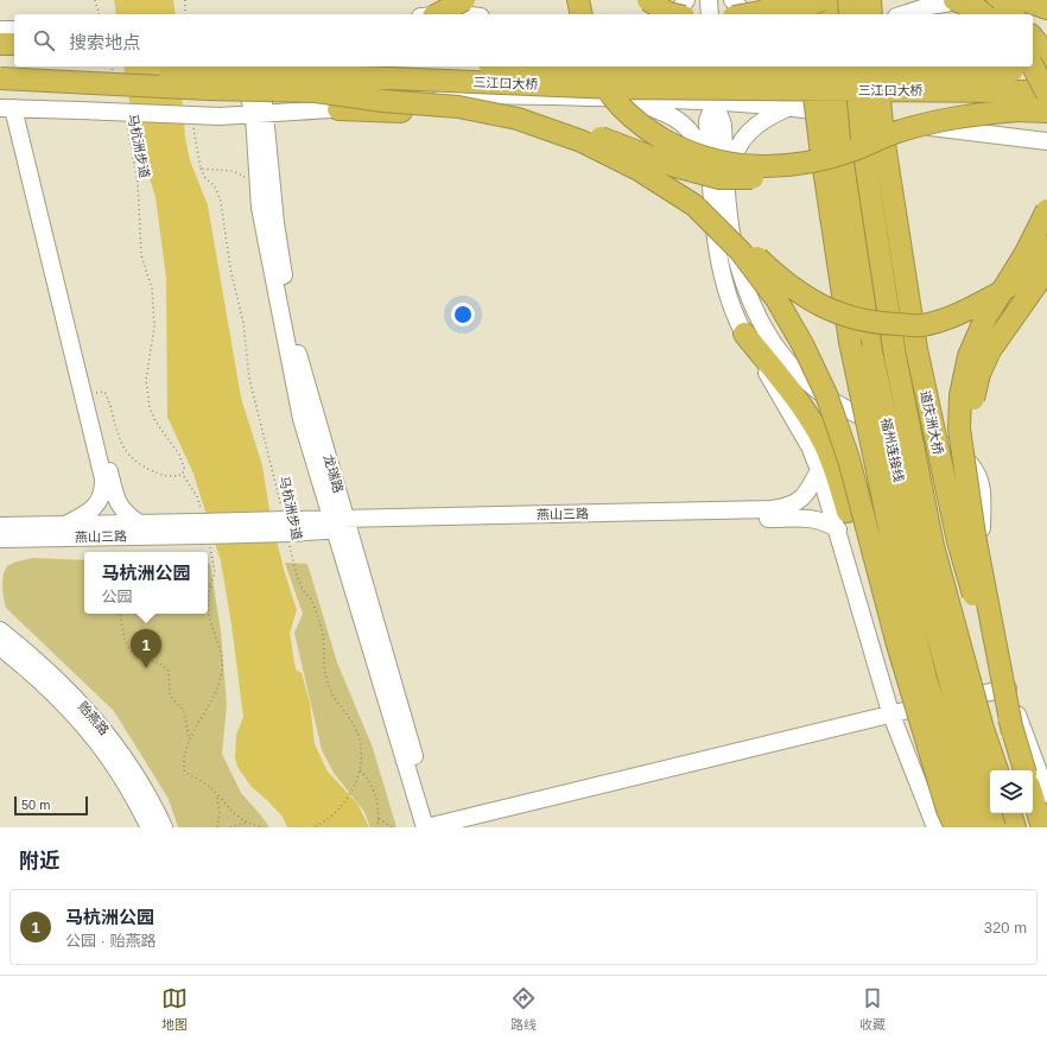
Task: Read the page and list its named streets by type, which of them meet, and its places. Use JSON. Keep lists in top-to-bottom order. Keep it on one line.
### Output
{"streets":{"highway":["三江口大桥","道庆洲大桥","福州连接线"],"street":["龙瑞路","燕山三路","贻燕路"],"path":["马杭洲步道"]},"crossings":[["马杭洲步道","燕山三路"],["龙瑞路","燕山三路"]],"scale_bar":"50 m","page":{"search":"搜索地点","popup":["马杭洲公园","公园"],"pins":"1","scale":"50 m","heading":"附近","list":[{"mark":"1","name":"马杭洲公园","note":"公园 · 贻燕路","value":"320 m"}],"nav":["地图","路线","收藏"]}}
